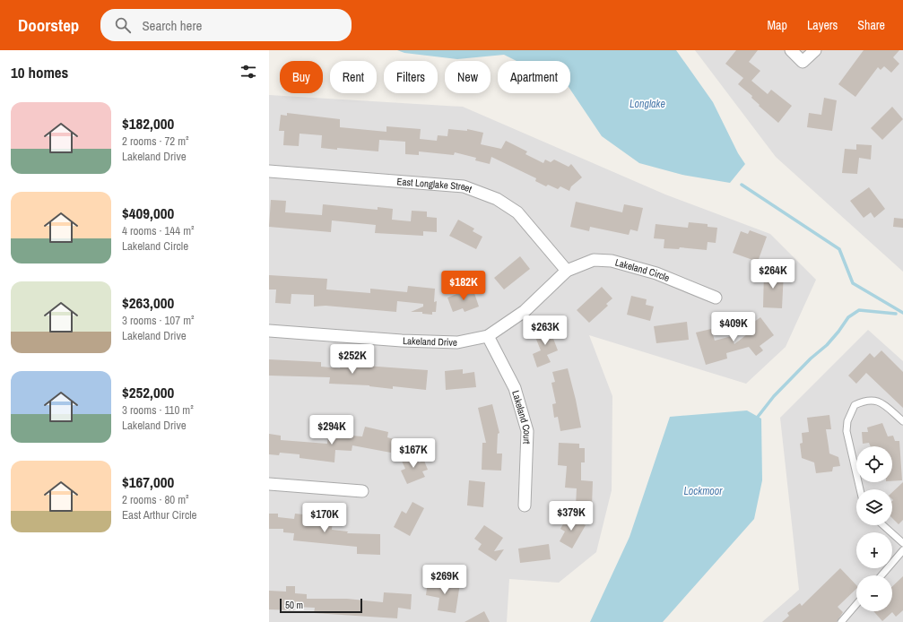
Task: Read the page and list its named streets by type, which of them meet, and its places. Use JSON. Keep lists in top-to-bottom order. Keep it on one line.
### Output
{"streets":{"street":["East Longlake Street","Lakeland Circle","Lakeland Drive","Lakeland Court"]},"crossings":[["East Longlake Street","Lakeland Circle"],["East Longlake Street","Lakeland Drive"],["Lakeland Circle","Lakeland Drive"],["Lakeland Drive","Lakeland Court"]],"water":["Longlake","Lockmoor"],"scale_bar":"50 m","page":{"header":"Doorstep","search":"Search here","nav":["Map","Layers","Share"],"heading":"10 homes","chip":["Buy","Rent","Filters","New","Apartment"],"list":[{"name":"$182,000","note":"2 rooms · 72 m² · Lakeland Drive"},{"name":"$409,000","note":"4 rooms · 144 m² · Lakeland Circle"},{"name":"$263,000","note":"3 rooms · 107 m² · Lakeland Drive"},{"name":"$252,000","note":"3 rooms · 110 m² · Lakeland Drive"},{"name":"$167,000","note":"2 rooms · 80 m² · East Arthur Circle"}],"price":["$264K","$182K","$409K","$263K","$252K","$294K","$167K","$379K","$170K","$269K"],"map_buttons":["+","−"],"scale":"50 m"}}
